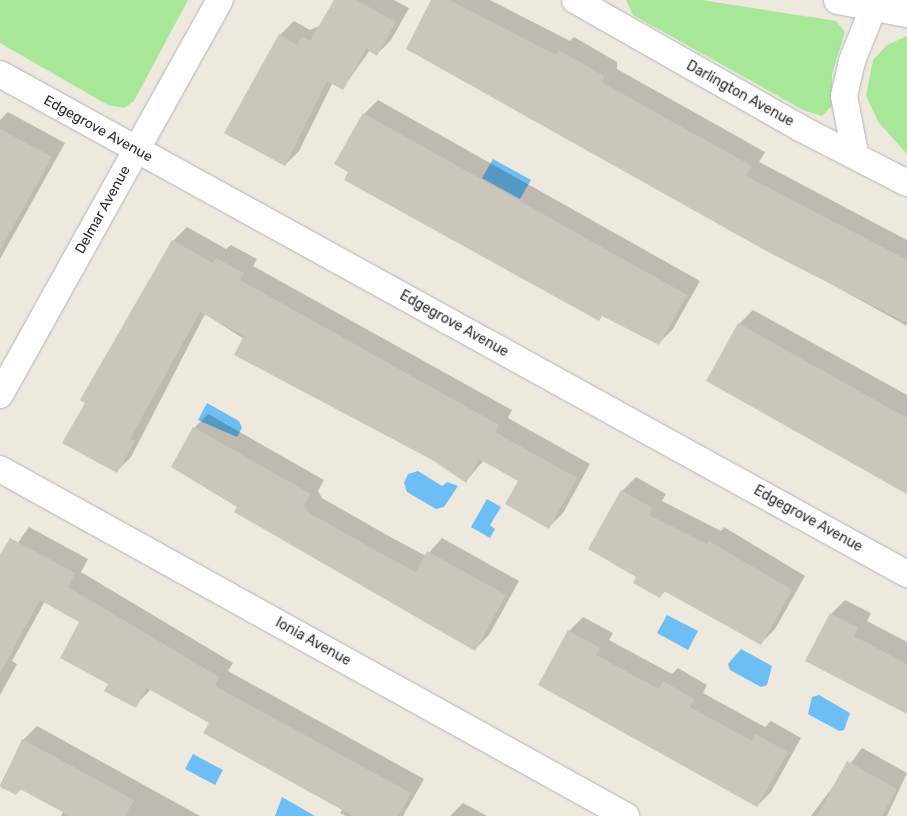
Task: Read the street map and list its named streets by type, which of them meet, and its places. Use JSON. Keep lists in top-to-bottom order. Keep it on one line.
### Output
{"streets":{"street":["Darlington Avenue","Edgegrove Avenue","Delmar Avenue","Ionia Avenue"]},"crossings":[["Edgegrove Avenue","Delmar Avenue"]]}
